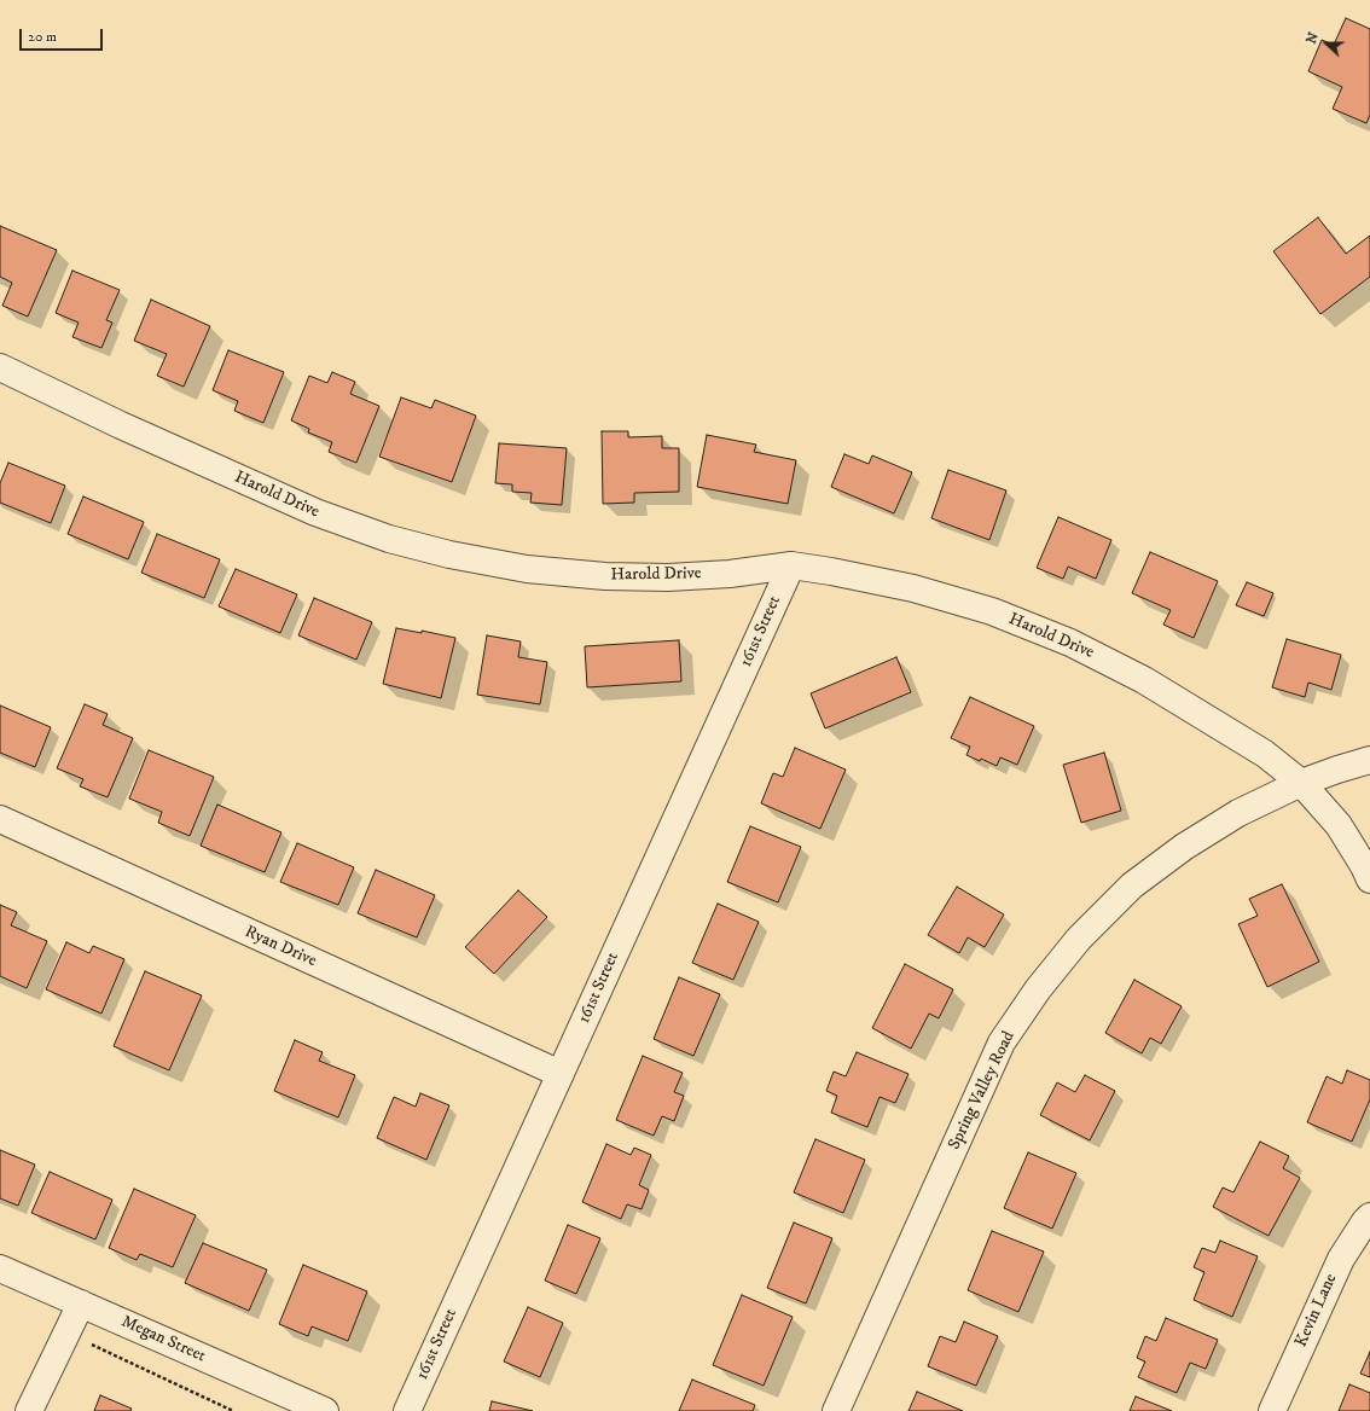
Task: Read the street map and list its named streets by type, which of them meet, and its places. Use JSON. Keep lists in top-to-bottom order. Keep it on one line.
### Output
{"streets":{"street":["Harold Drive","161st Street","Ryan Drive","Spring Valley Road","Kevin Lane","Megan Street"]},"crossings":[["Harold Drive","161st Street"],["Harold Drive","Spring Valley Road"],["161st Street","Ryan Drive"]],"scale_bar":"20 m","north":"left"}
